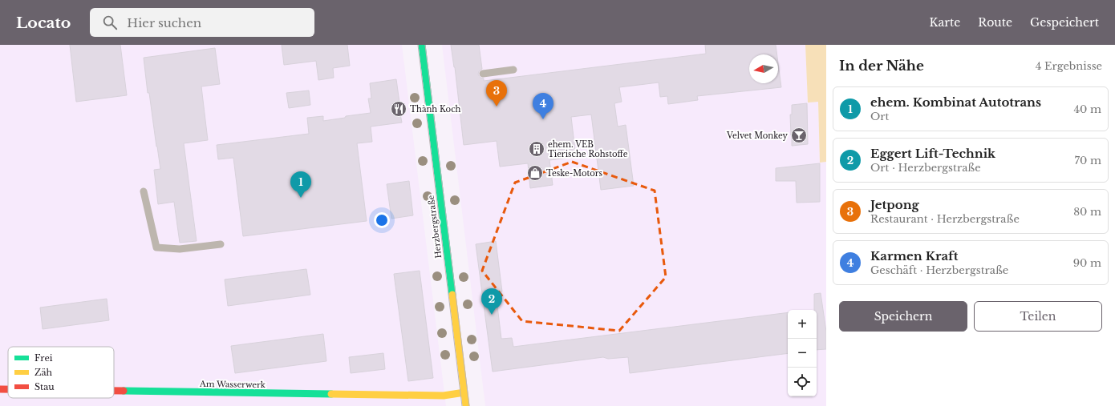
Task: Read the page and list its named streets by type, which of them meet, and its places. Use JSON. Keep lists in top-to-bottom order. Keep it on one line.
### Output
{"streets":{"street":["Herzbergstraße","Am Wasserwerk"]},"crossings":[["Herzbergstraße","Am Wasserwerk"]],"places":{"restaurant":["Thành Koch"],"bar":["Velvet Monkey"],"building":["ehem. VEB Tierische Rohstoffe"],"shop":["Teske-Motors"]},"legend":["Frei","Zäh","Stau"],"north":"left","page":{"header":"Locato","search":"Hier suchen","nav":["Karte","Route","Gespeichert"],"heading":["In der Nähe","4 Ergebnisse"],"pins":["3","4","1","2"],"list":[{"mark":"1","name":"ehem. Kombinat Autotrans","note":"Ort","value":"40 m"},{"mark":"2","name":"Eggert Lift-Technik","note":"Ort · Herzbergstraße","value":"70 m"},{"mark":"3","name":"Jetpong","note":"Restaurant · Herzbergstraße","value":"80 m"},{"mark":"4","name":"Karmen Kraft","note":"Geschäft · Herzbergstraße","value":"90 m"}],"buttons":["Speichern","Teilen"],"map_buttons":["+","−"]}}
